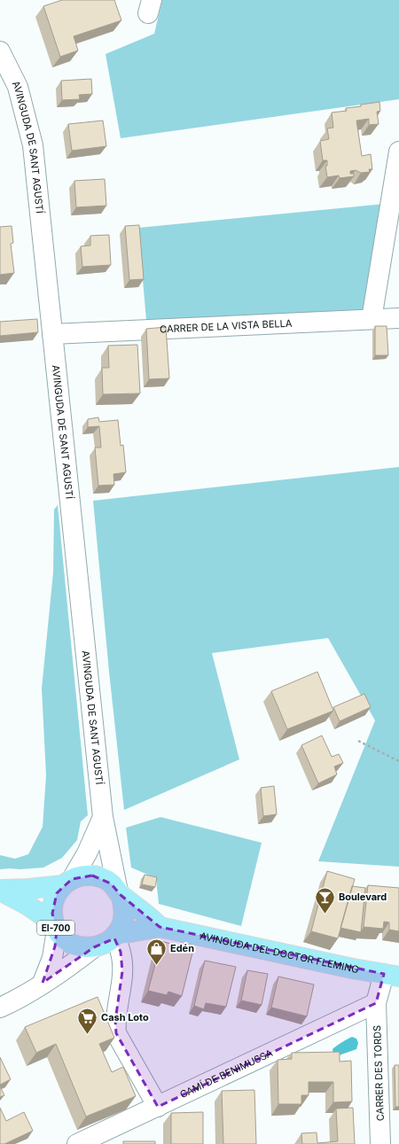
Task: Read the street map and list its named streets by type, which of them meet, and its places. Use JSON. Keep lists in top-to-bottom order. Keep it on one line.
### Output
{"streets":{"main road":["EI-700","AVINGUDA DEL DOCTOR FLEMING"],"street":["AVINGUDA DE SANT AGUSTÍ","CARRER DE LA VISTA BELLA","CARRER DES TORDS","CAMÍ DE BENIMUSSA"]},"crossings":[["AVINGUDA DE SANT AGUSTÍ","CARRER DE LA VISTA BELLA"],["AVINGUDA DE SANT AGUSTÍ","EI-700"],["AVINGUDA DE SANT AGUSTÍ","AVINGUDA DEL DOCTOR FLEMING"],["EI-700","AVINGUDA DEL DOCTOR FLEMING"],["AVINGUDA DEL DOCTOR FLEMING","CARRER DES TORDS"],["CARRER DES TORDS","CAMÍ DE BENIMUSSA"]],"places":{"bar":["Boulevard"],"shop":["Edén"],"supermarket":["Cash Loto"]}}
